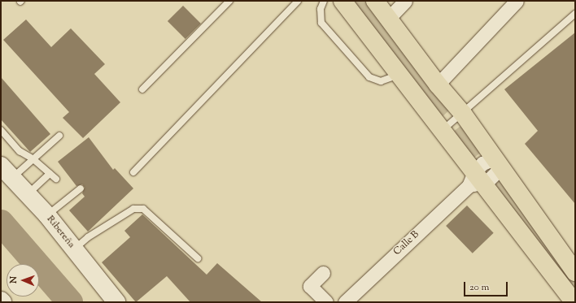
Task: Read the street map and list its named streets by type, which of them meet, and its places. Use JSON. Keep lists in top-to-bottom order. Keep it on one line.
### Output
{"streets":{"street":["Ribereña","Calle B"]},"scale_bar":"20 m","north":"left"}
